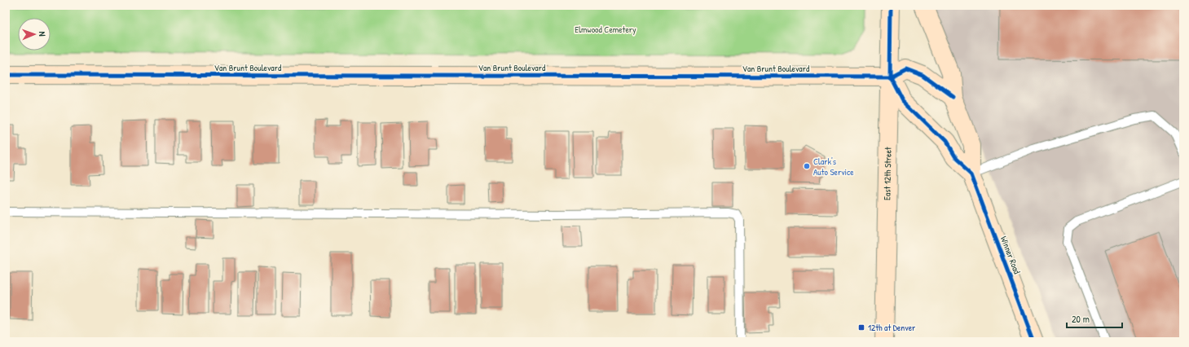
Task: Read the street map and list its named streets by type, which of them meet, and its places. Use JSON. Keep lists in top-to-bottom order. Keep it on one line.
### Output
{"streets":{"street":["Van Brunt Boulevard","East 12th Street","Winner Road"]},"crossings":[["Van Brunt Boulevard","East 12th Street"]],"parks":["Elmwood Cemetery"],"places":{"other":["Clark's Auto Service"],"transit":["12th at Denver"]},"scale_bar":"20 m","north":"right"}
